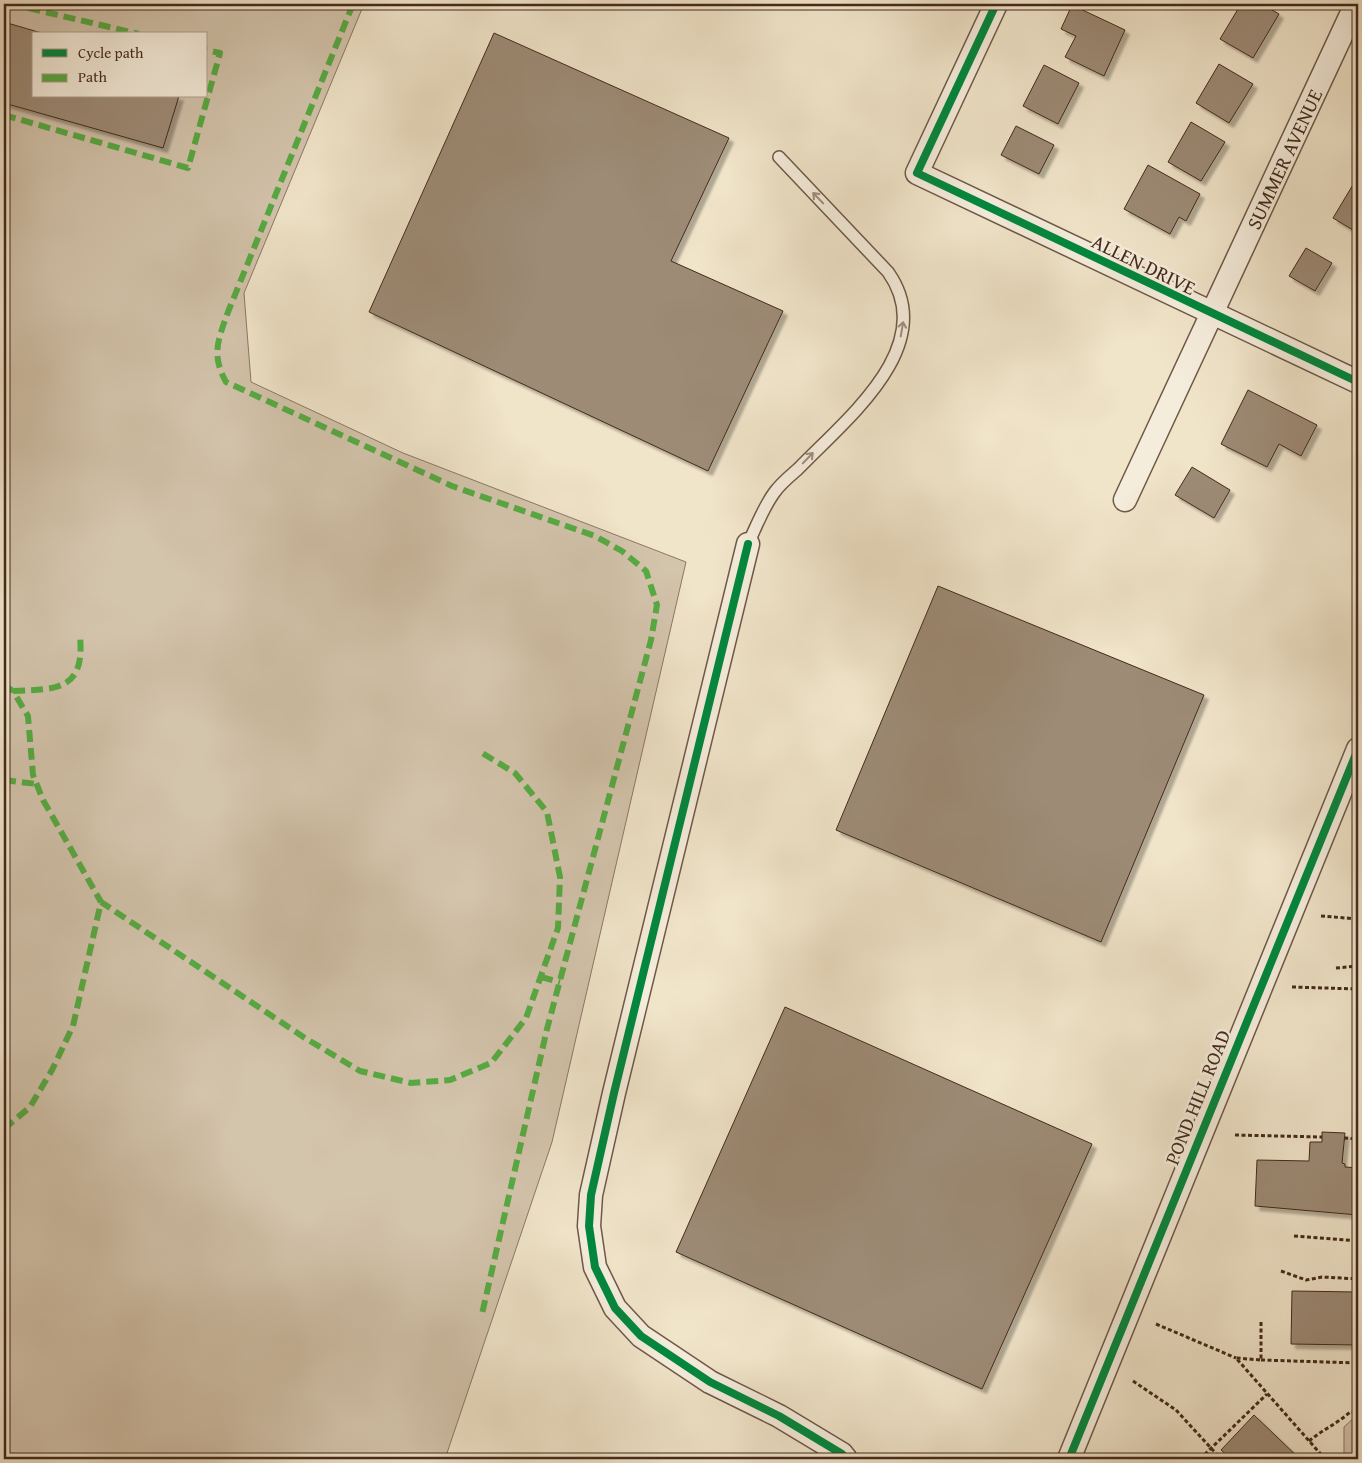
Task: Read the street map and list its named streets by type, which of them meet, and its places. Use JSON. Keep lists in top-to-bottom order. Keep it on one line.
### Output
{"streets":{"street":["SUMMER AVENUE","ALLEN DRIVE","POND HILL ROAD"]},"crossings":[["SUMMER AVENUE","ALLEN DRIVE"]],"legend":["Cycle path","Path"]}
